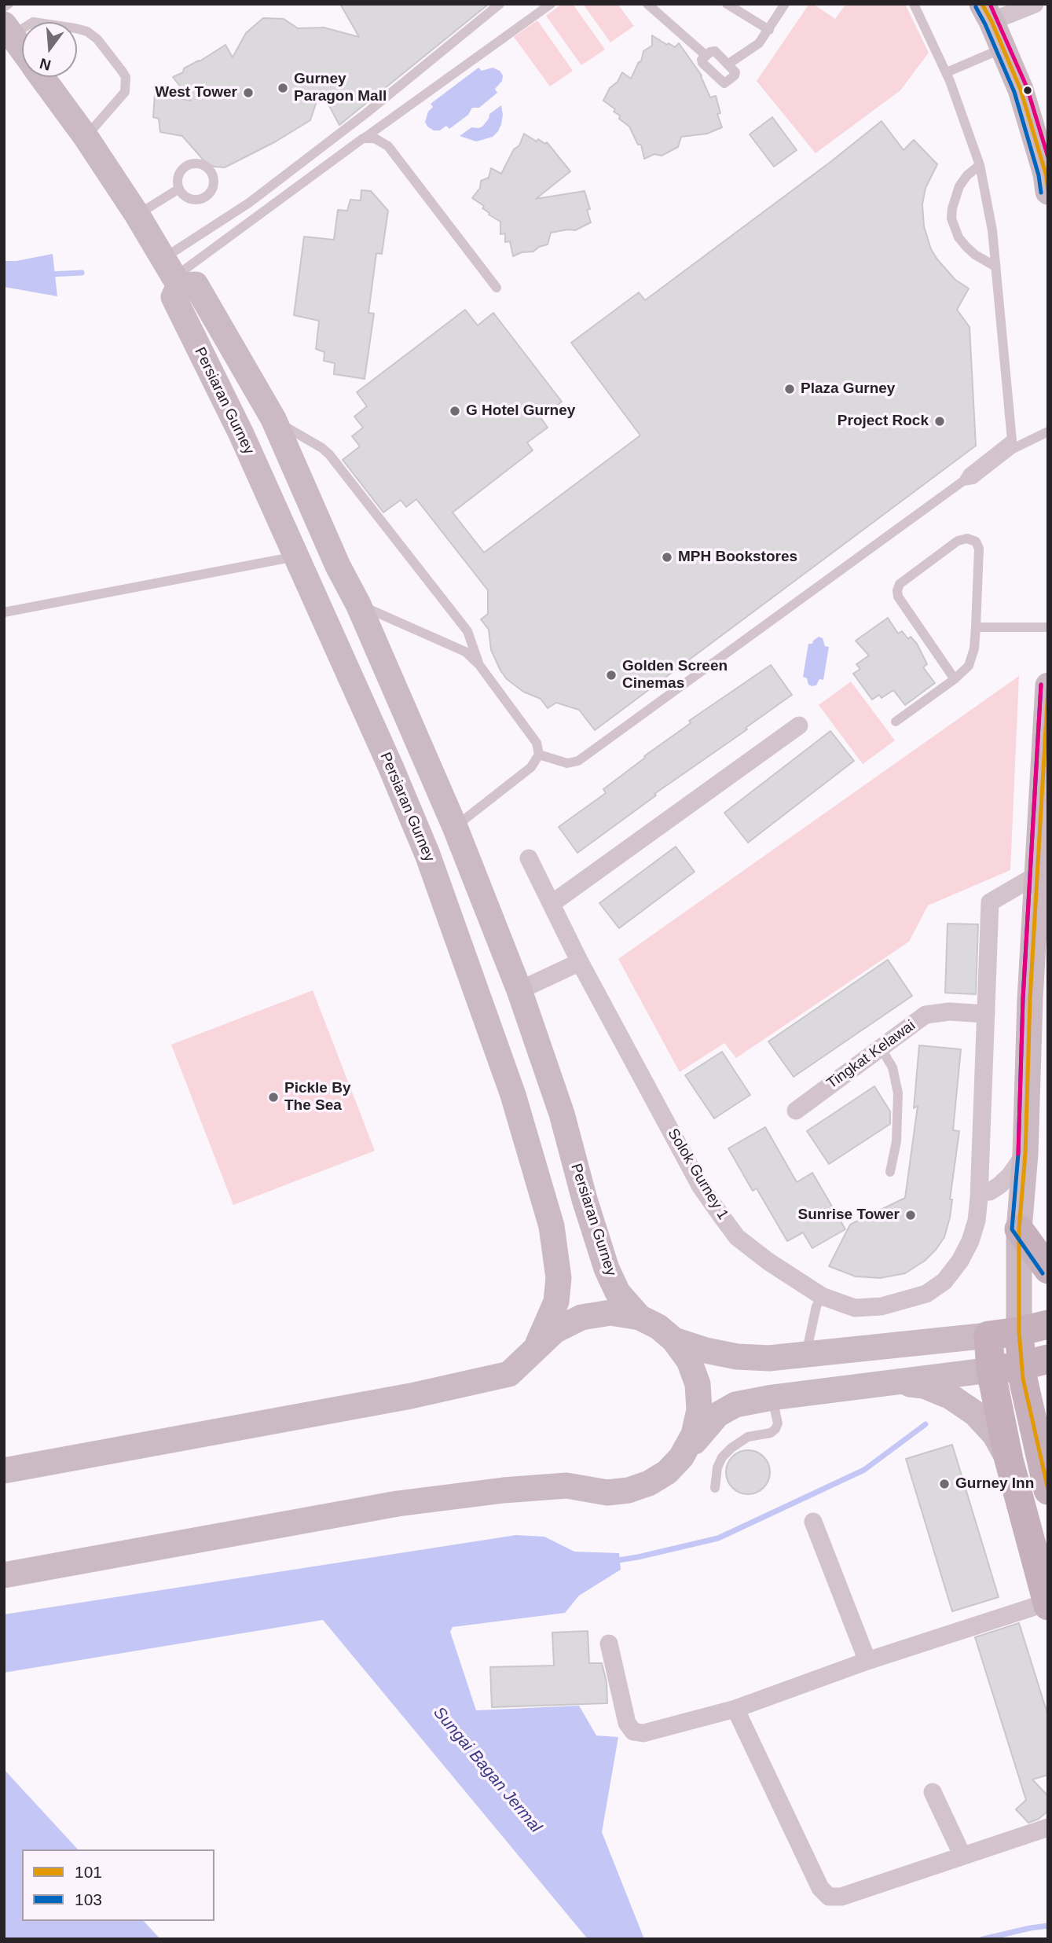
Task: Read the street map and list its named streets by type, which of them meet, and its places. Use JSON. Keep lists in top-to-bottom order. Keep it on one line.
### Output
{"streets":{"main road":["Persiaran Gurney"],"street":["Tingkat Kelawai","Solok Gurney 1"]},"crossings":[["Tingkat Kelawai","Solok Gurney 1"]],"water":["Sungai Bagan Jermal"],"places":["Gurney Paragon Mall","West Tower","Plaza Gurney","G Hotel Gurney","Project Rock","MPH Bookstores","Golden Screen Cinemas","Pickle By The Sea","Sunrise Tower","Gurney Inn"],"lines":["transit line 101","transit line 103"],"legend":["101","103"],"north":"bottom"}
